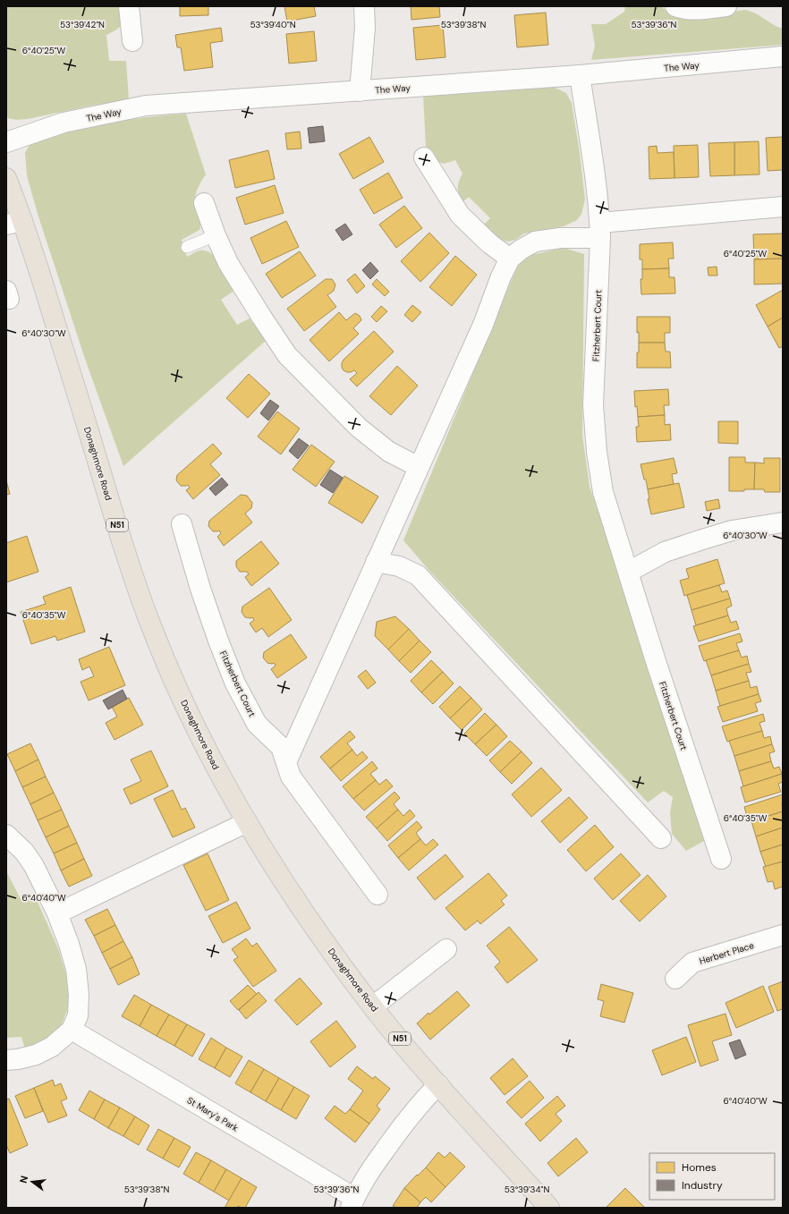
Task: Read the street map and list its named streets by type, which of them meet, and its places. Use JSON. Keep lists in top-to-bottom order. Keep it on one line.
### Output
{"streets":{"main road":["Donaghmore Road","N51"],"street":["The Way","Fitzherbert Court","Herbert Place","St Mary's Park"]},"crossings":[["The Way","Fitzherbert Court"]],"legend":["Homes","Industry"],"north":"left","coordinates":["53°39'42\"N","53°39'40\"N","53°39'38\"N","53°39'36\"N","6°40'25\"W","6°40'30\"W","6°40'35\"W","6°40'40\"W","53°39'34\"N"]}
